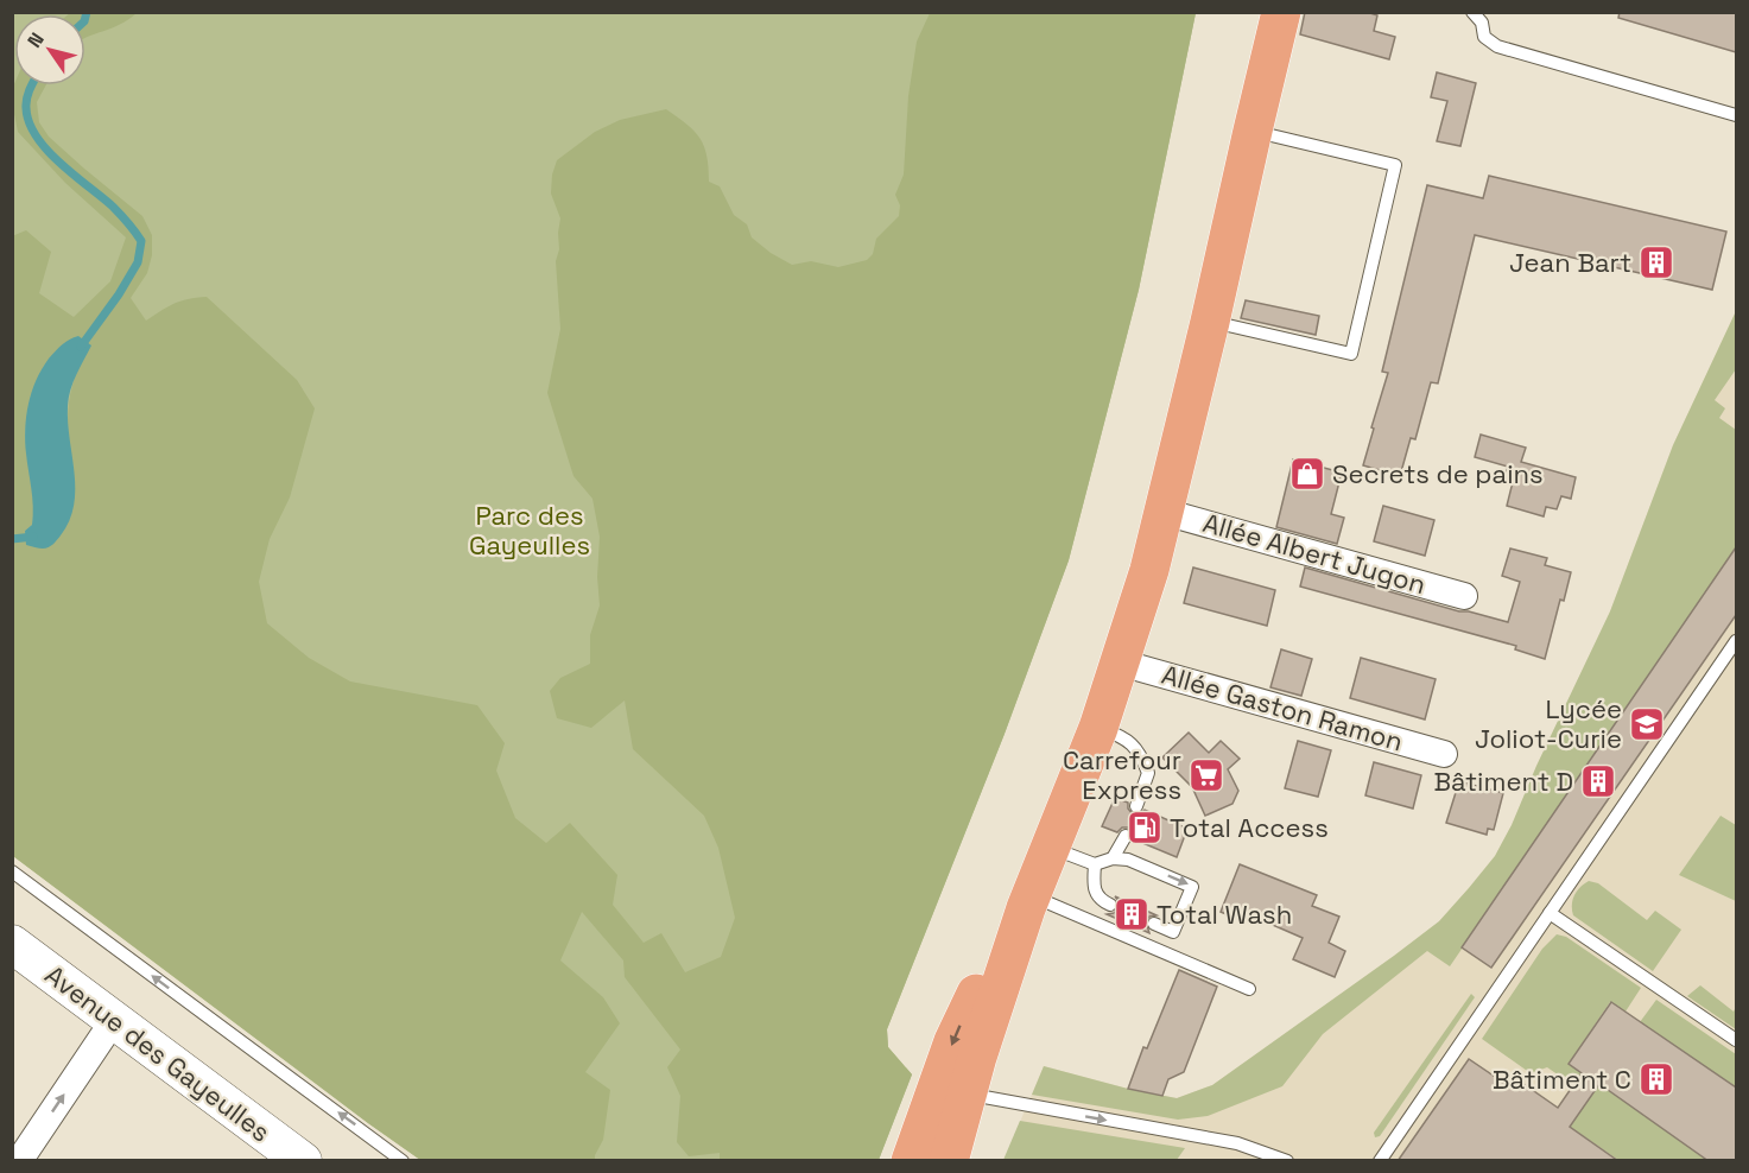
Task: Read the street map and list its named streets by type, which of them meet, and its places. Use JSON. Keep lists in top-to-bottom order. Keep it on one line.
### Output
{"streets":{"street":["Allée Albert Jugon","Allée Gaston Ramon","Avenue des Gayeulles"]},"parks":["Parc des Gayeulles"],"places":{"building":["Jean Bart","Bâtiment D","Total Wash","Bâtiment C"],"shop":["Secrets de pains"],"school or university":["Lycée Joliot-Curie"],"supermarket":["Carrefour Express"],"fuel station":["Total Access"]},"north":"top left"}
